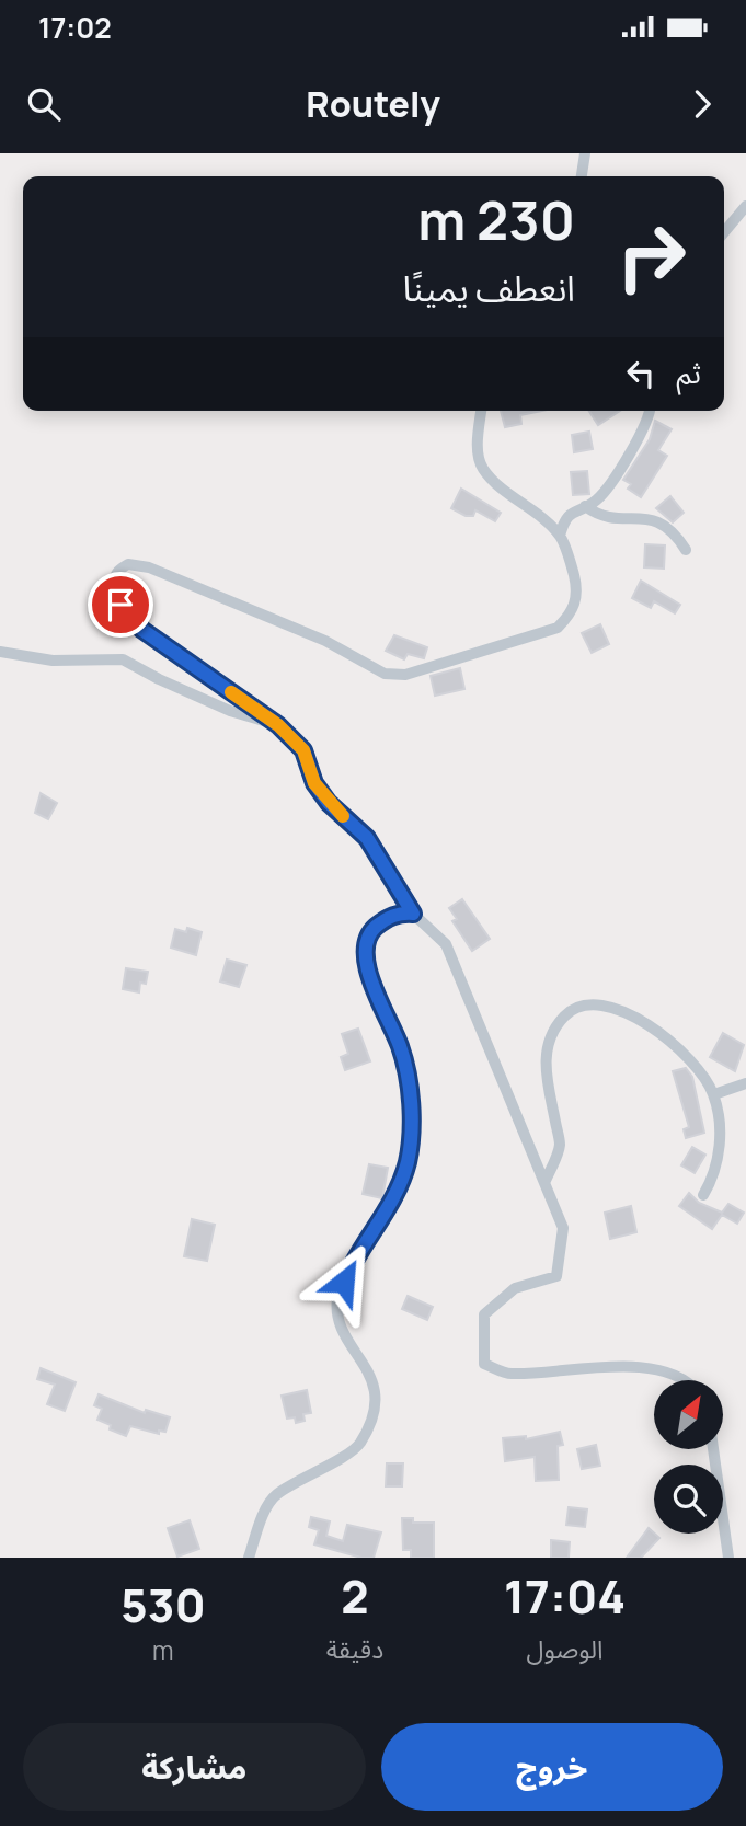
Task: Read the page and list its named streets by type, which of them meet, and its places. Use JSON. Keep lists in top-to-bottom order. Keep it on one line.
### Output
{"north":"top right","page":{"status":"17:02","header":"Routely","turn":["230 m","انعطف يمينًا"],"then":"ثم","eta":["17:04","الوصول","2","دقيقة","530","m"],"buttons":["خروج","مشاركة"]}}
